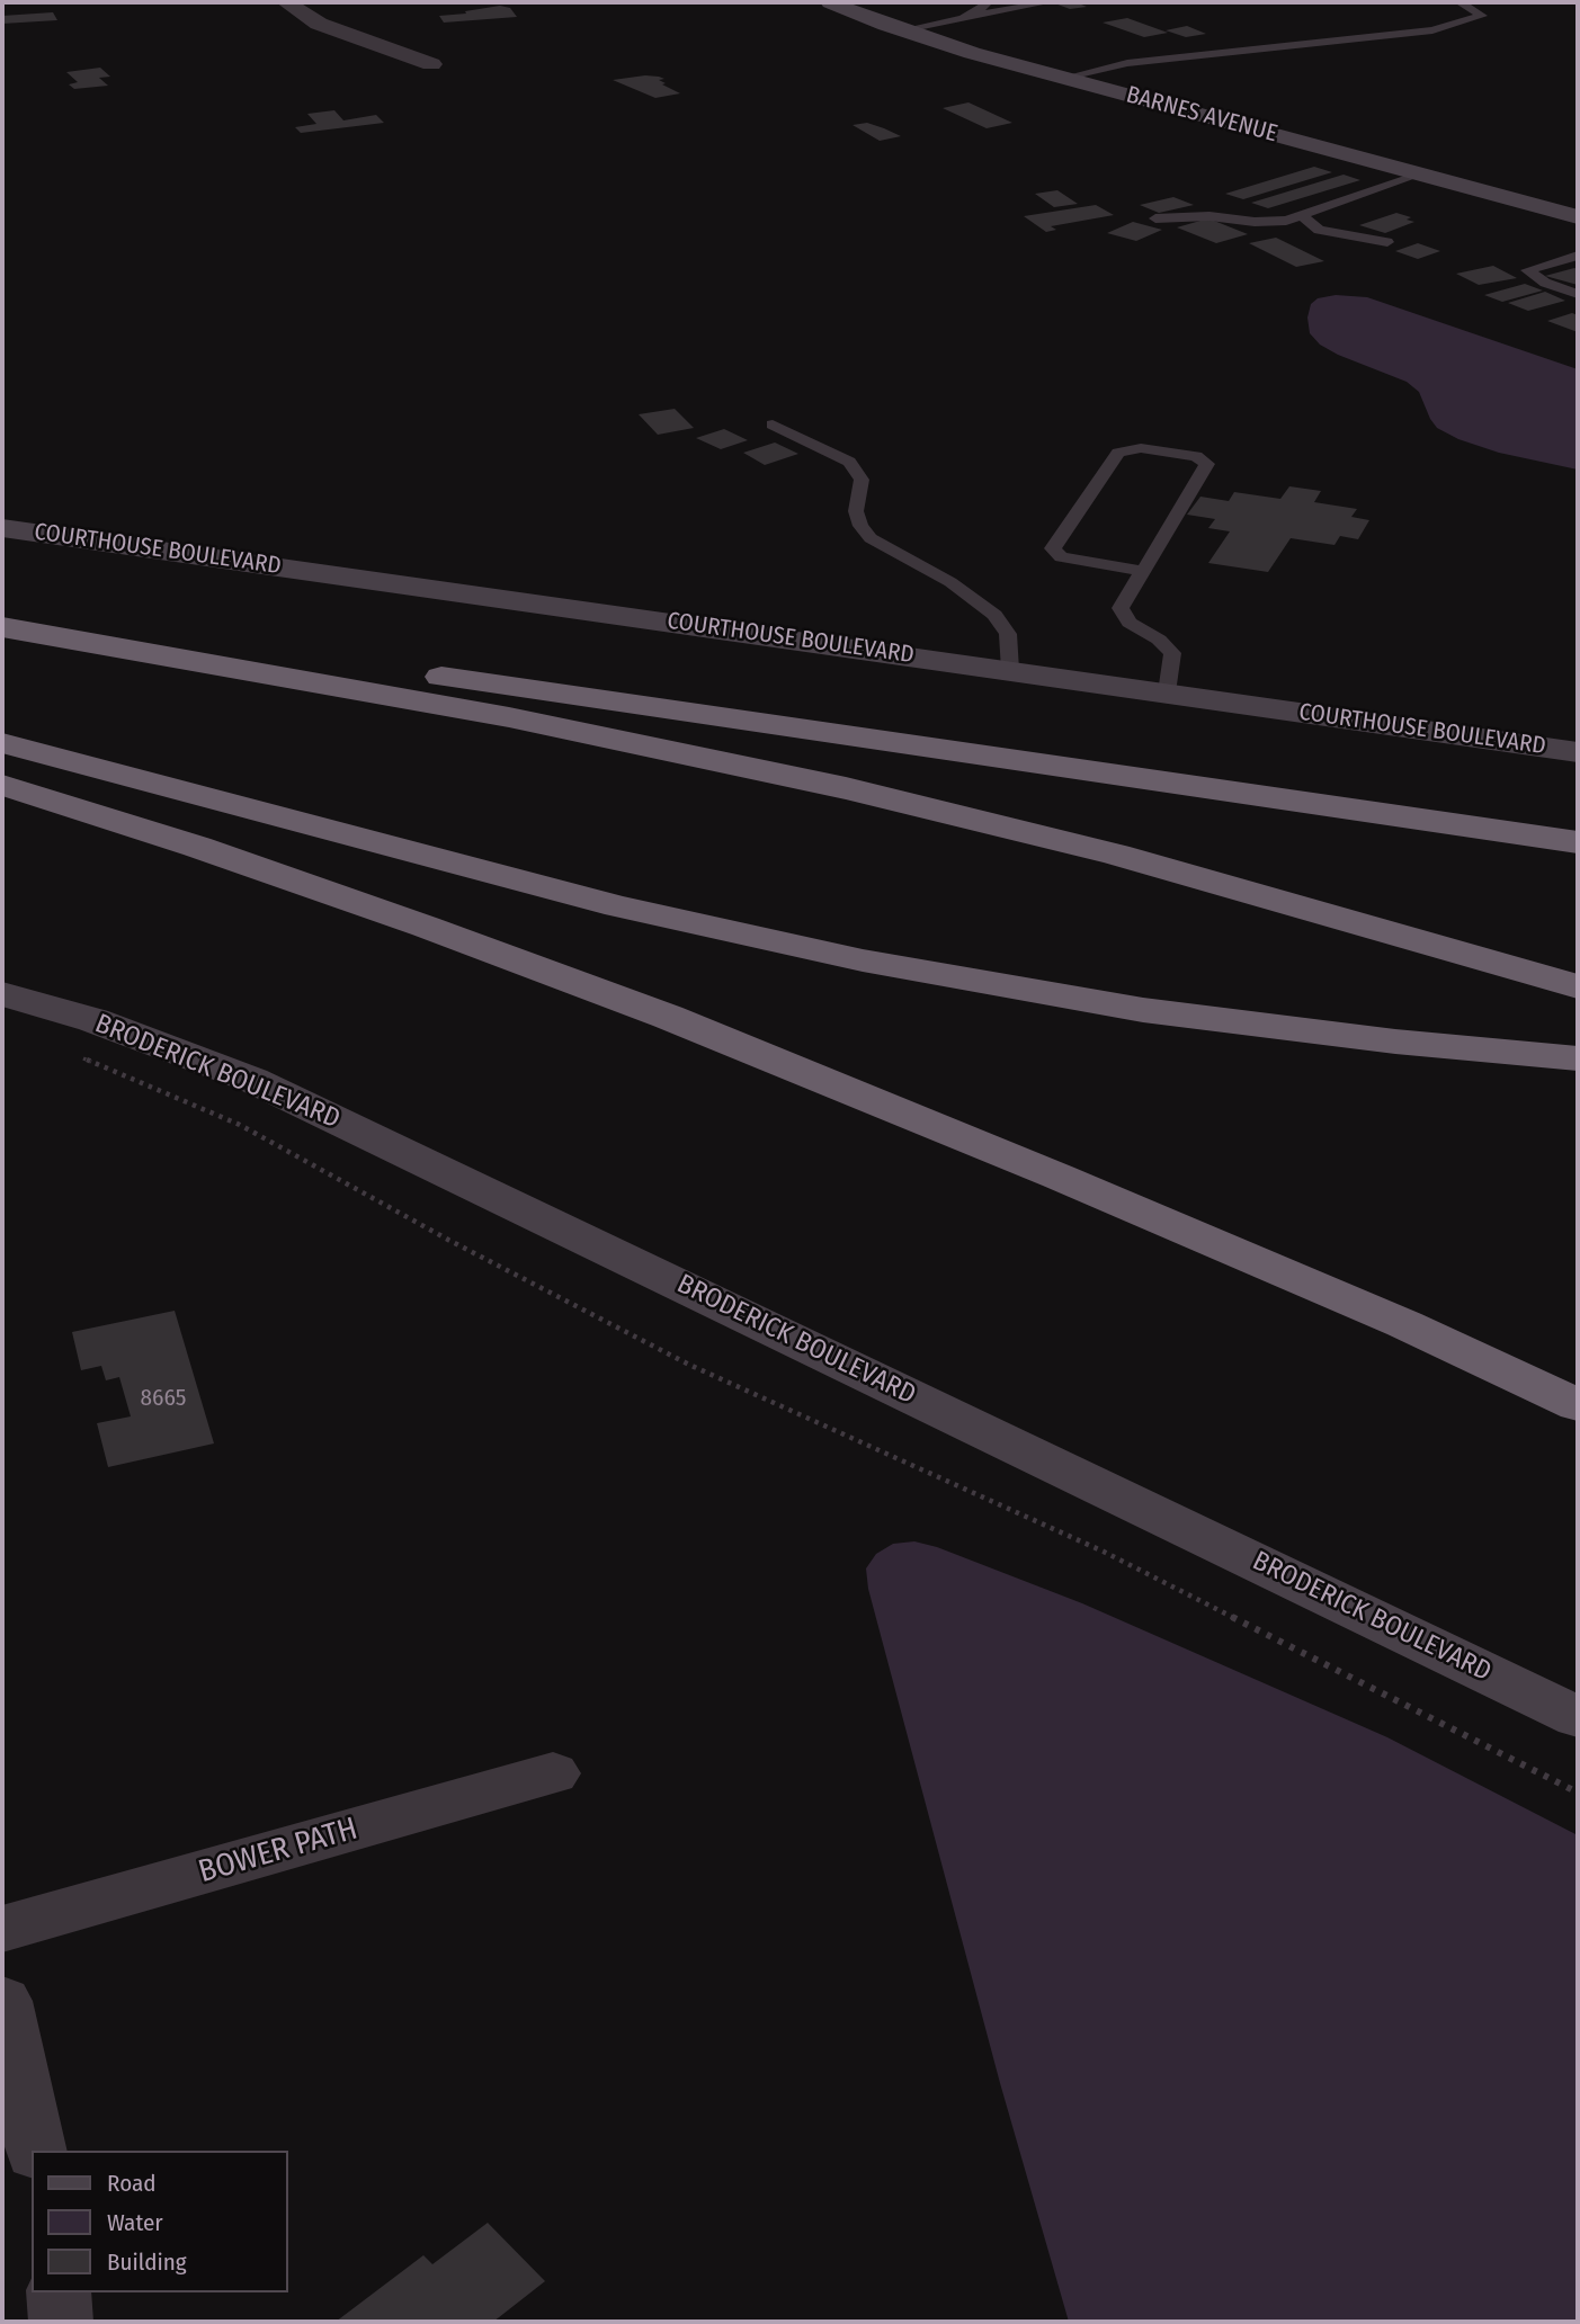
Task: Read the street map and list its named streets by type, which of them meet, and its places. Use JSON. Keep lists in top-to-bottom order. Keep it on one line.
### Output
{"streets":{"street":["BARNES AVENUE","COURTHOUSE BOULEVARD","BRODERICK BOULEVARD","BOWER PATH"]},"house_numbers":["8665"],"legend":["Road","Water","Building"]}
